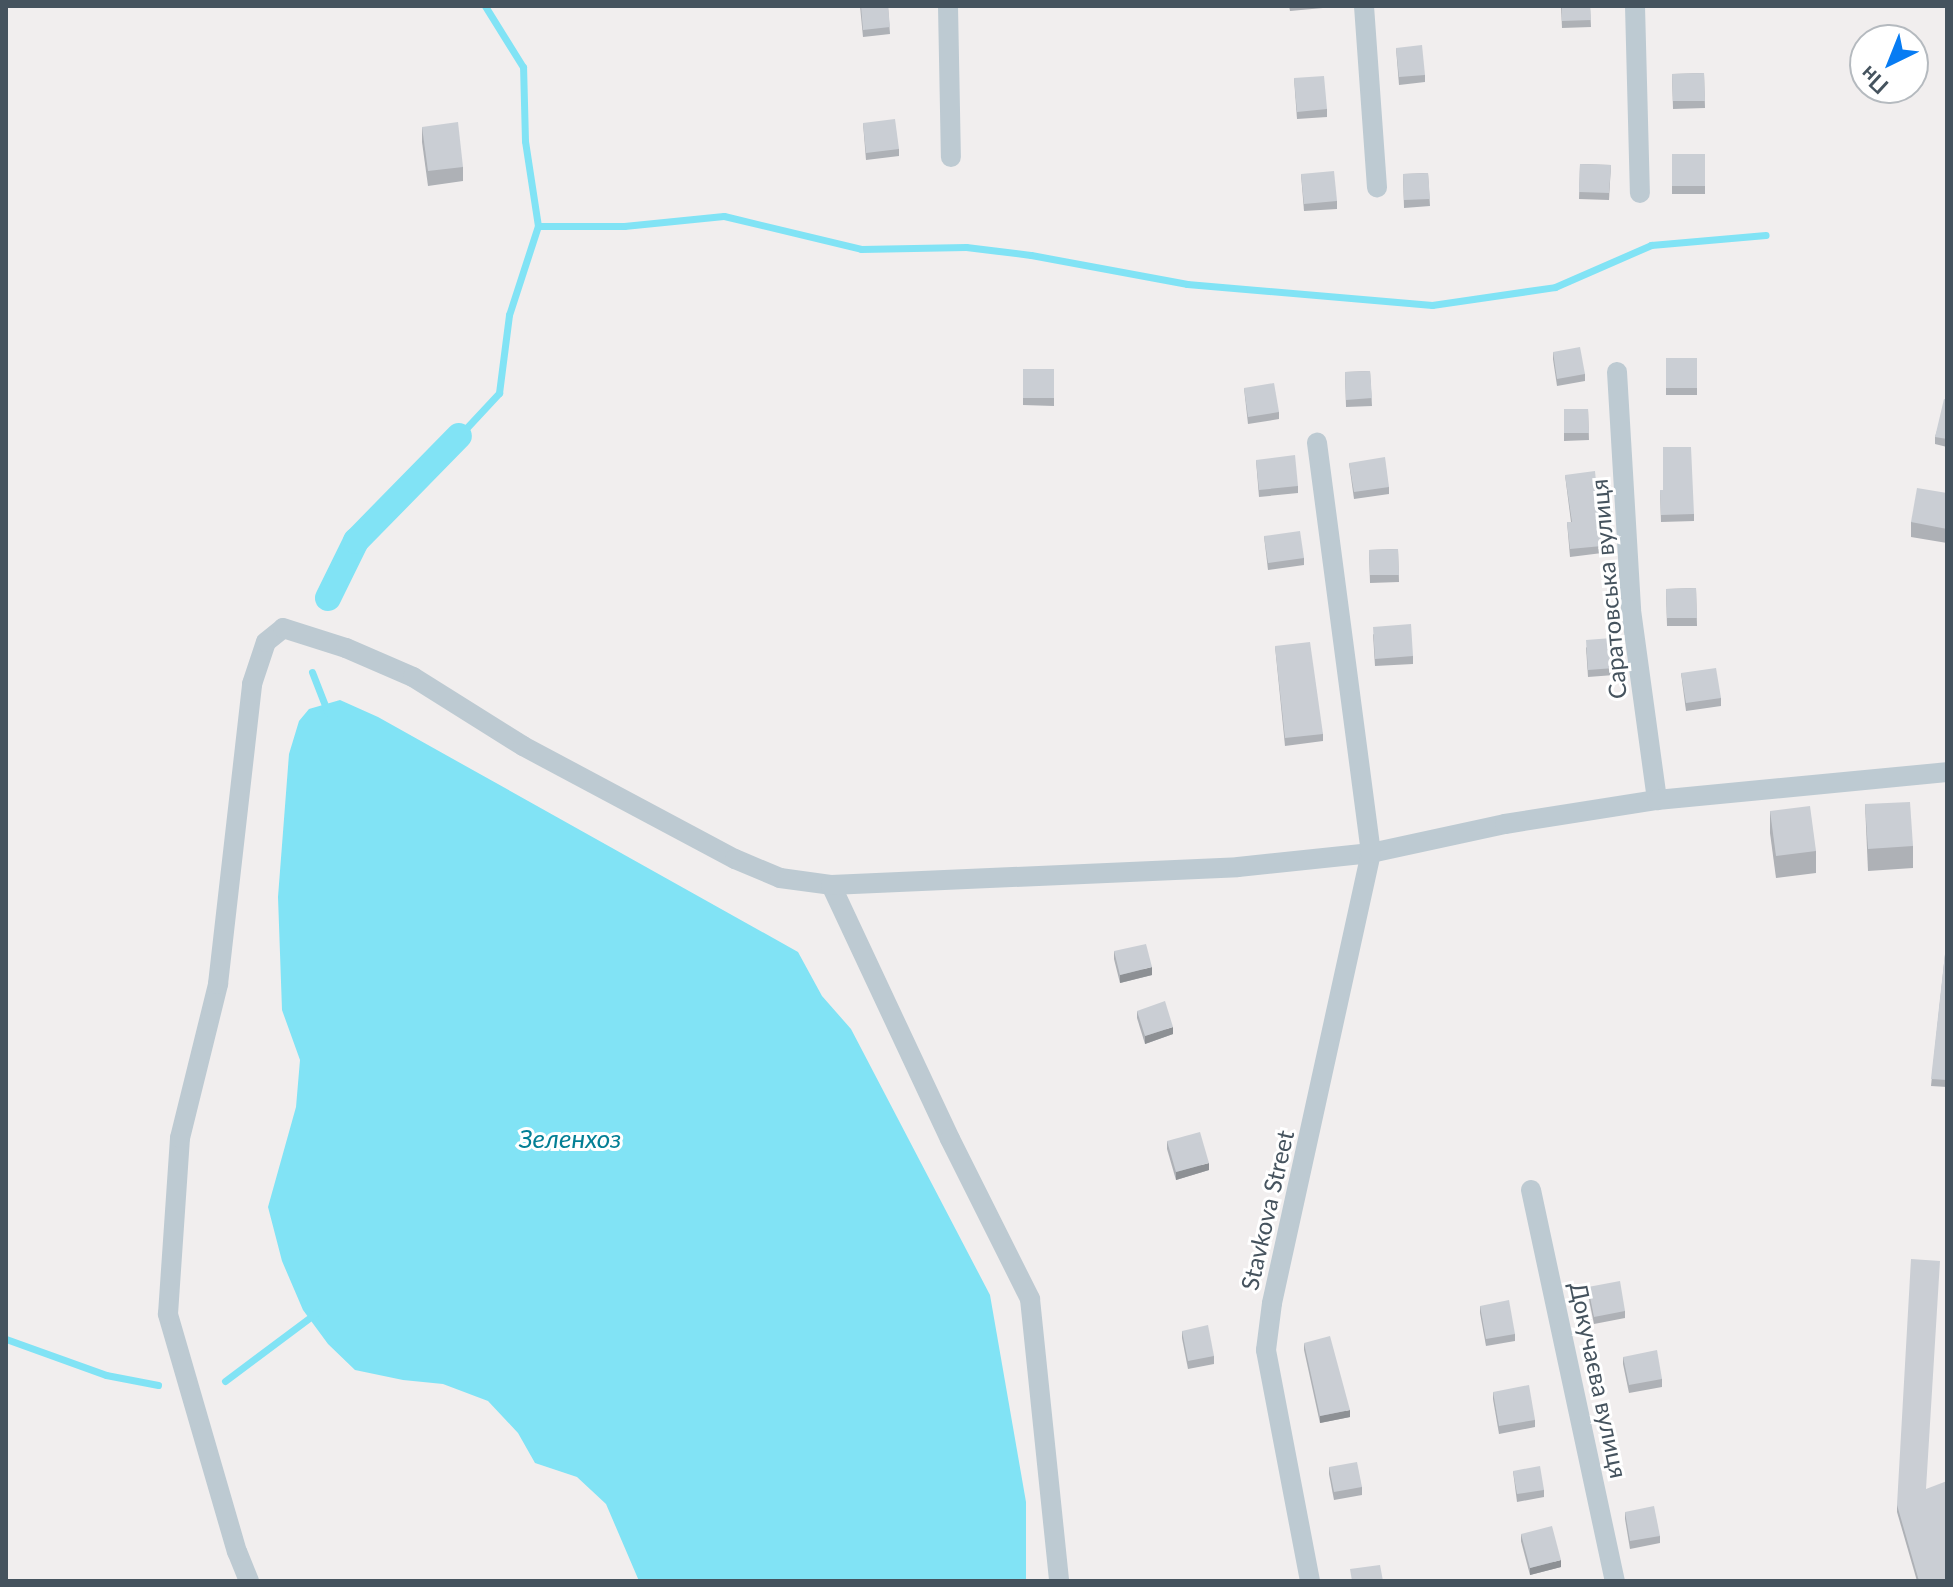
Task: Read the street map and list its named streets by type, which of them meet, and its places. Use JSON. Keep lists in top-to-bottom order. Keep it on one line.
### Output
{"streets":{"street":["Саратовська вулиця","Stavkova Street","Докучаєва вулиця"]},"water":["Зеленхоз"],"north":"bottom left"}
